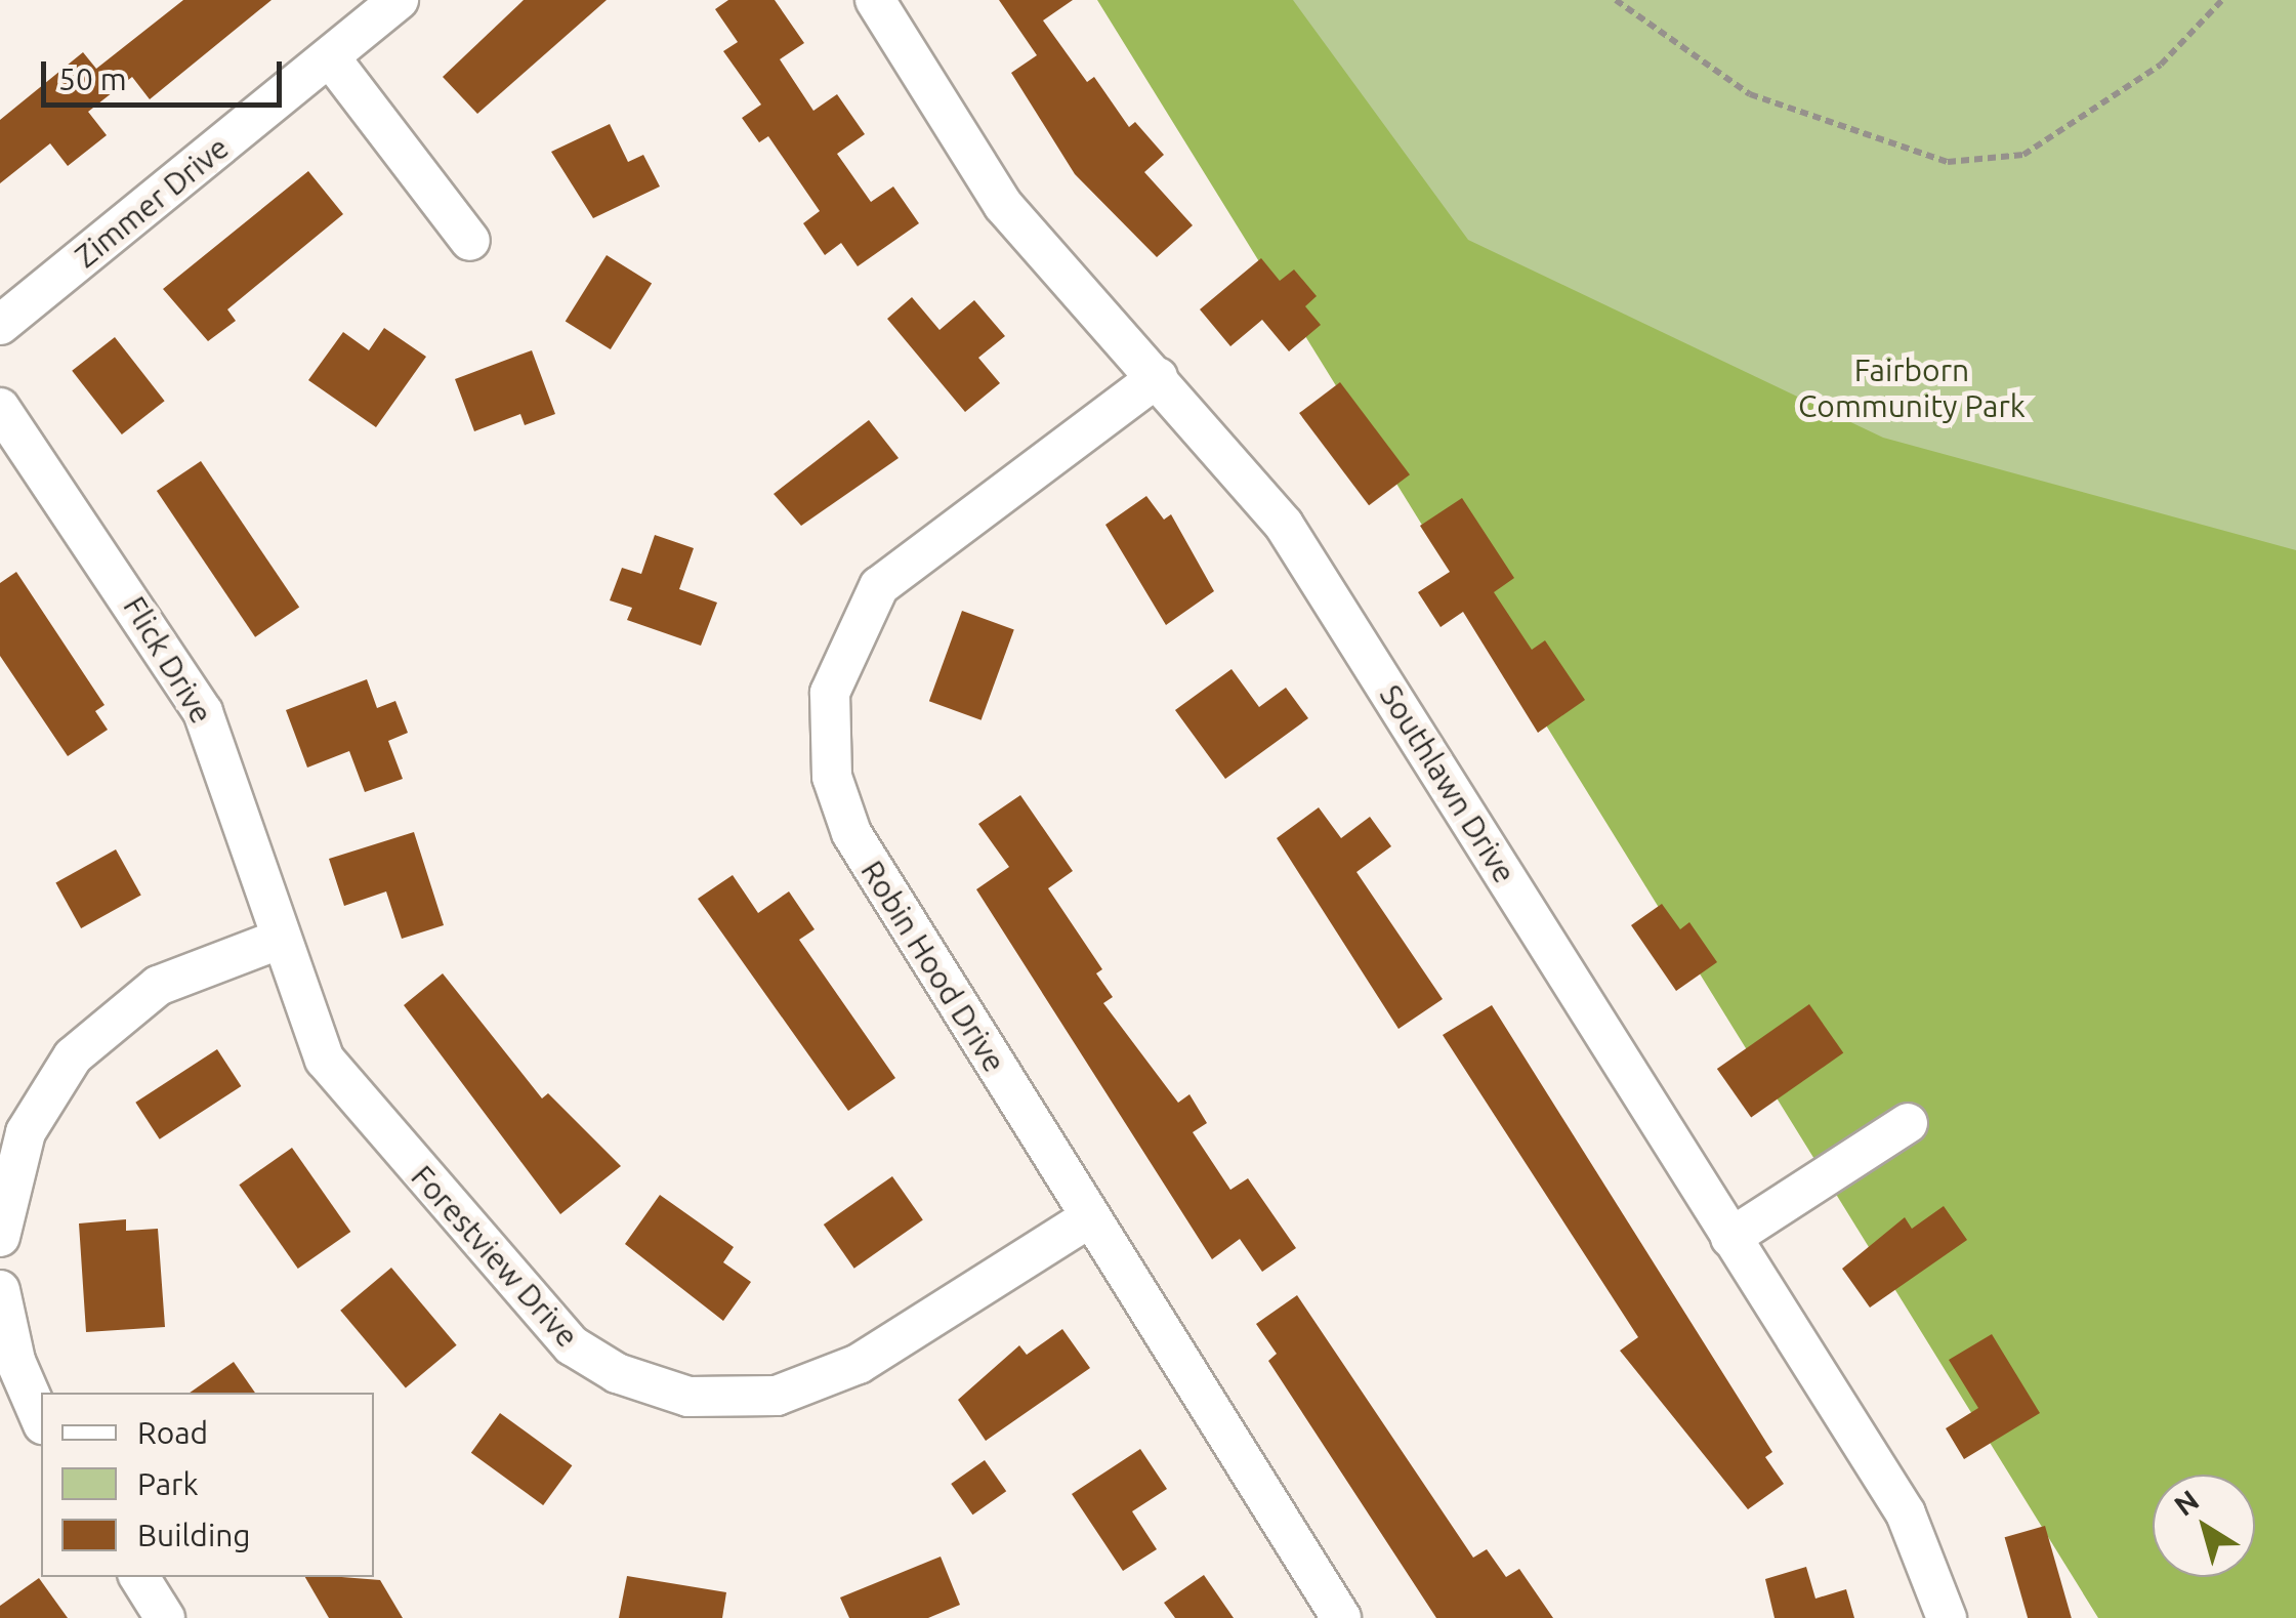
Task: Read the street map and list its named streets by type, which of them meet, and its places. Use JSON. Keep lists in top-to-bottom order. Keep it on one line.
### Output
{"streets":{"street":["Zimmer Drive","Flick Drive","Southlawn Drive","Robin Hood Drive","Forestview Drive"]},"crossings":[["Flick Drive","Forestview Drive"],["Southlawn Drive","Robin Hood Drive"],["Robin Hood Drive","Forestview Drive"]],"parks":["Fairborn Community Park"],"legend":["Road","Park","Building"],"scale_bar":"50 m","north":"top left"}
